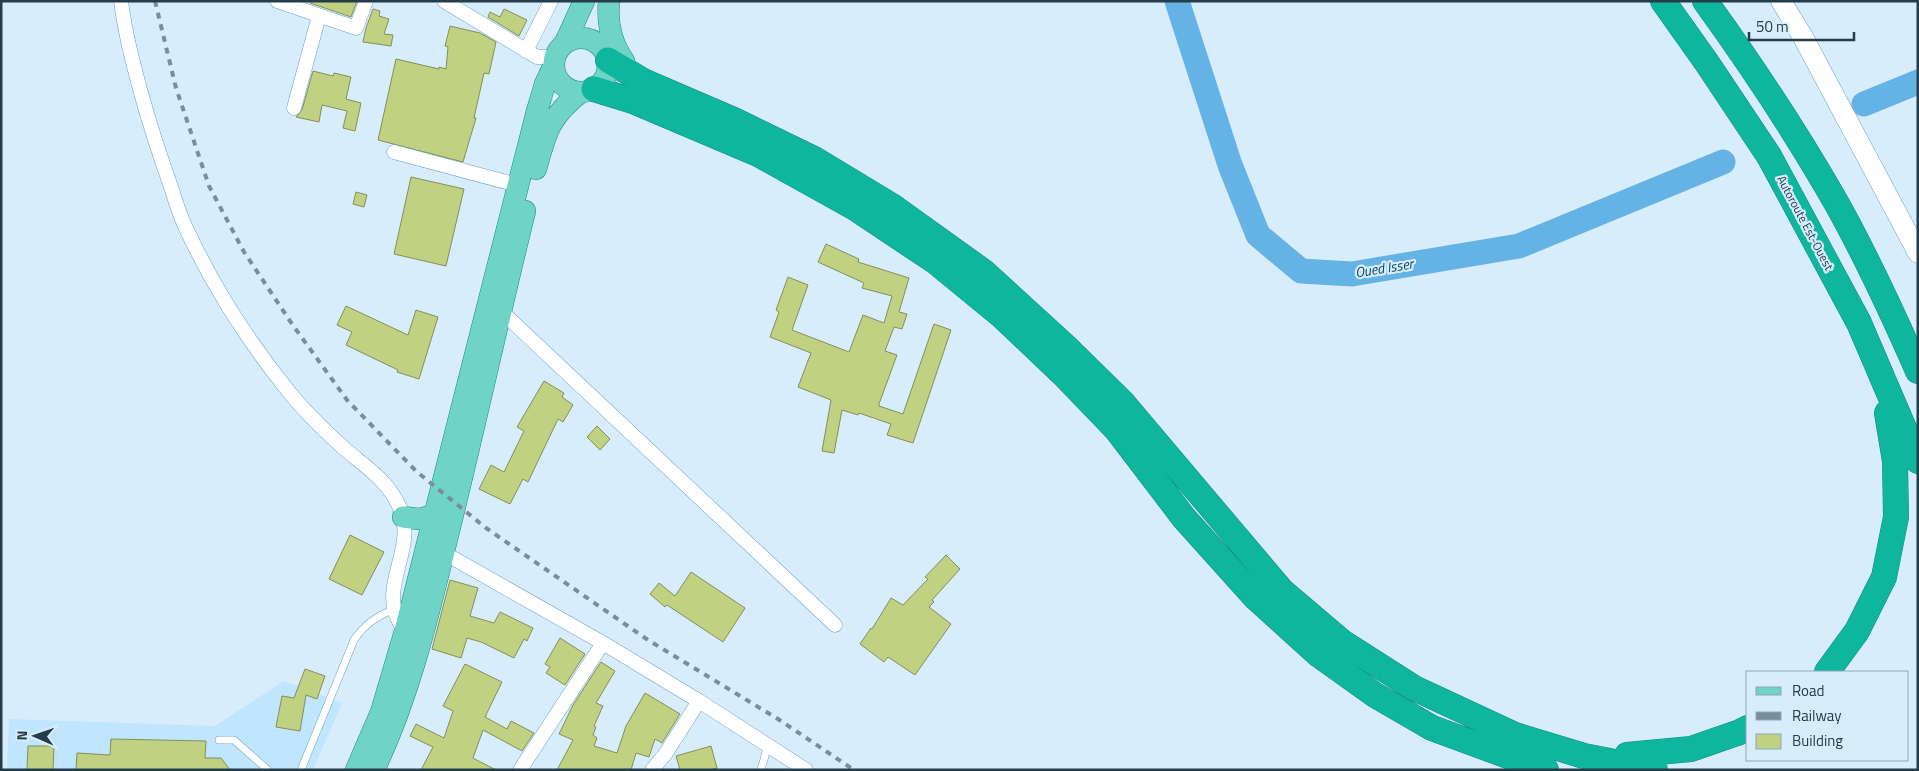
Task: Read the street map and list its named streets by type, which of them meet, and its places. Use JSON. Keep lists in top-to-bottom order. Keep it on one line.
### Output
{"streets":{"highway":["Autoroute Est-Ouest"]},"water":["Oued Isser"],"legend":["Road","Railway","Building"],"scale_bar":"50 m","north":"left"}
